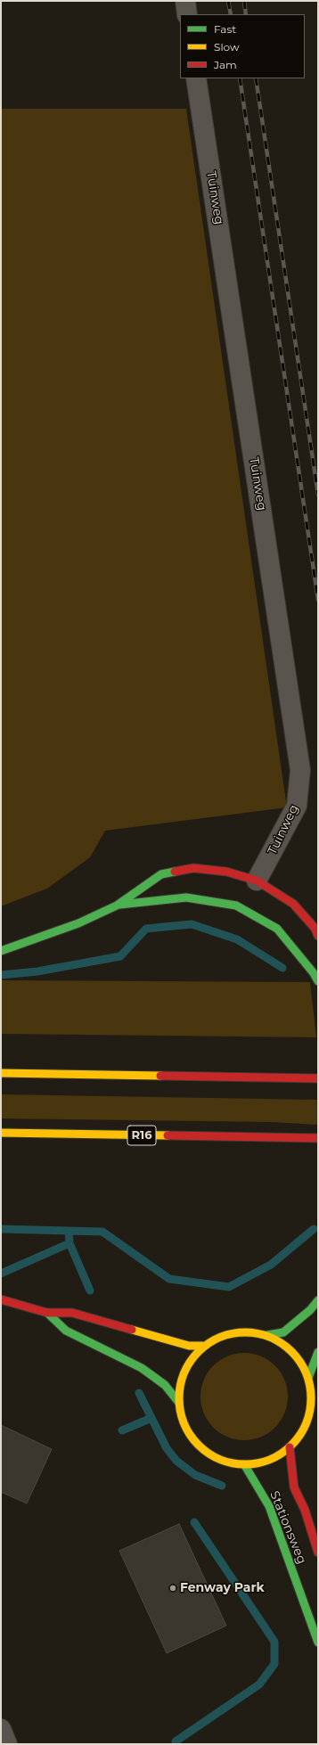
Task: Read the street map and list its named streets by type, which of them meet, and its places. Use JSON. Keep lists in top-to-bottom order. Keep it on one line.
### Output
{"streets":{"main road":["R16","Stationsweg"],"street":["Tuinweg"]},"places":["Fenway Park"],"legend":["Fast","Slow","Jam"]}
